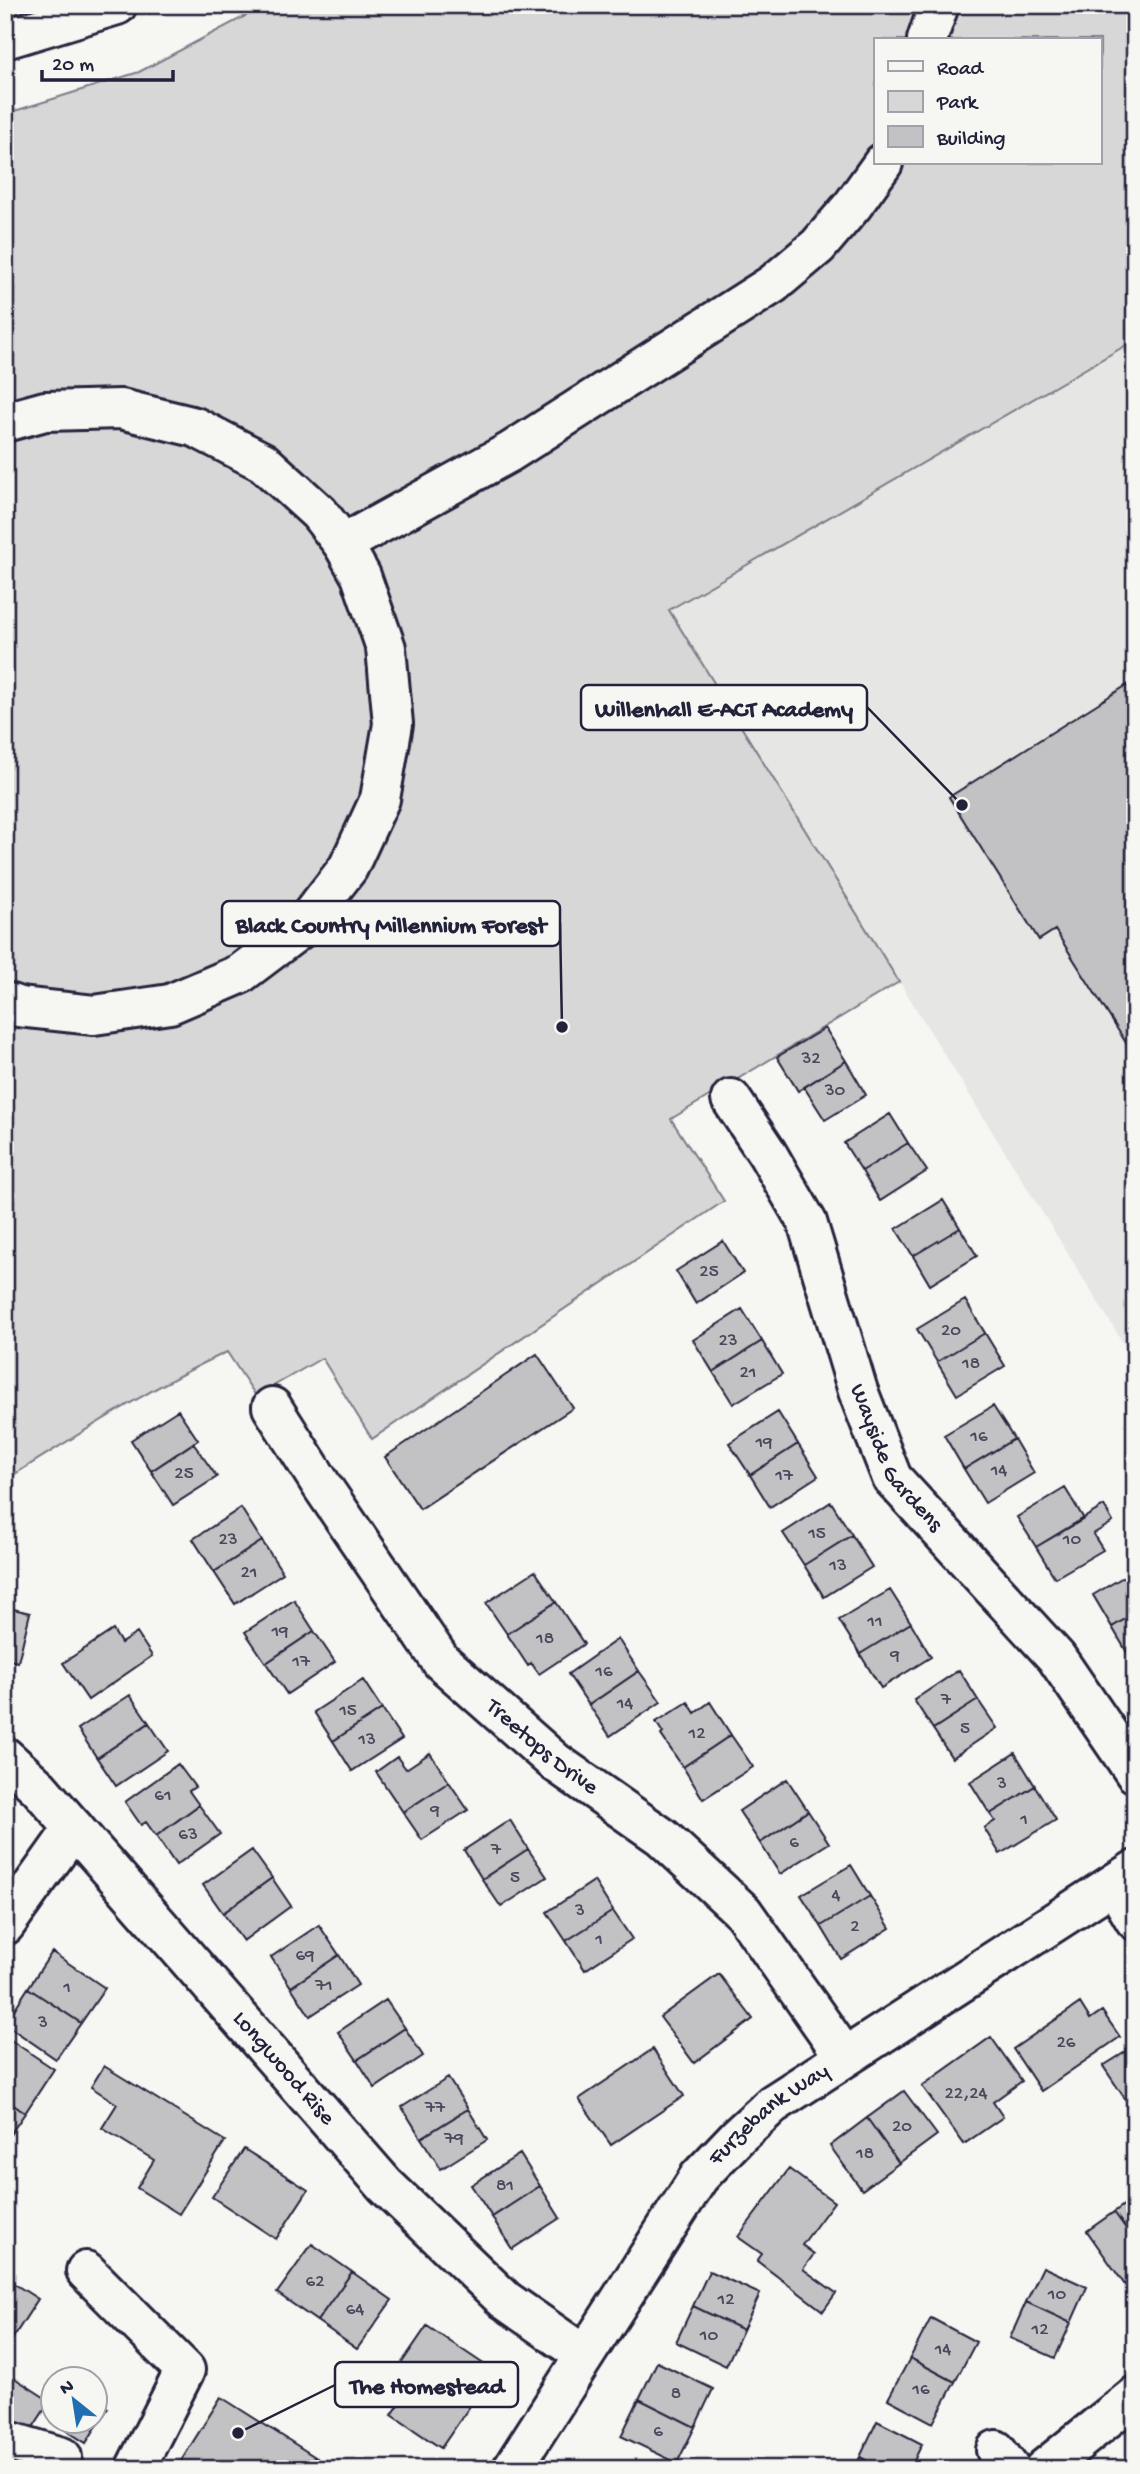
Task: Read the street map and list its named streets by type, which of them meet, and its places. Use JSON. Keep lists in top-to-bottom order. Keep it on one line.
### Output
{"streets":{"street":["Wayside Gardens","Treetops Drive","Longwood Rise","Furzebank Way"]},"crossings":[["Treetops Drive","Furzebank Way"],["Longwood Rise","Furzebank Way"]],"places":["Willenhall E-ACT Academy","Black Country Millennium Forest","The Homestead"],"house_numbers":["32","30","25","20","23","18","21","16","19","14","25","17","15","23","10","13","21","11","19","18","9","17","16","7","14","15","5","12","13","3","61","9","1","63","6","7","5","4","3","2","1","69","71","1","3","26","22,24","77","20","79","18","81","62","10","12","64","12","10","14","16","8","6"],"legend":["Road","Park","Building"],"scale_bar":"20 m","north":"top left"}
